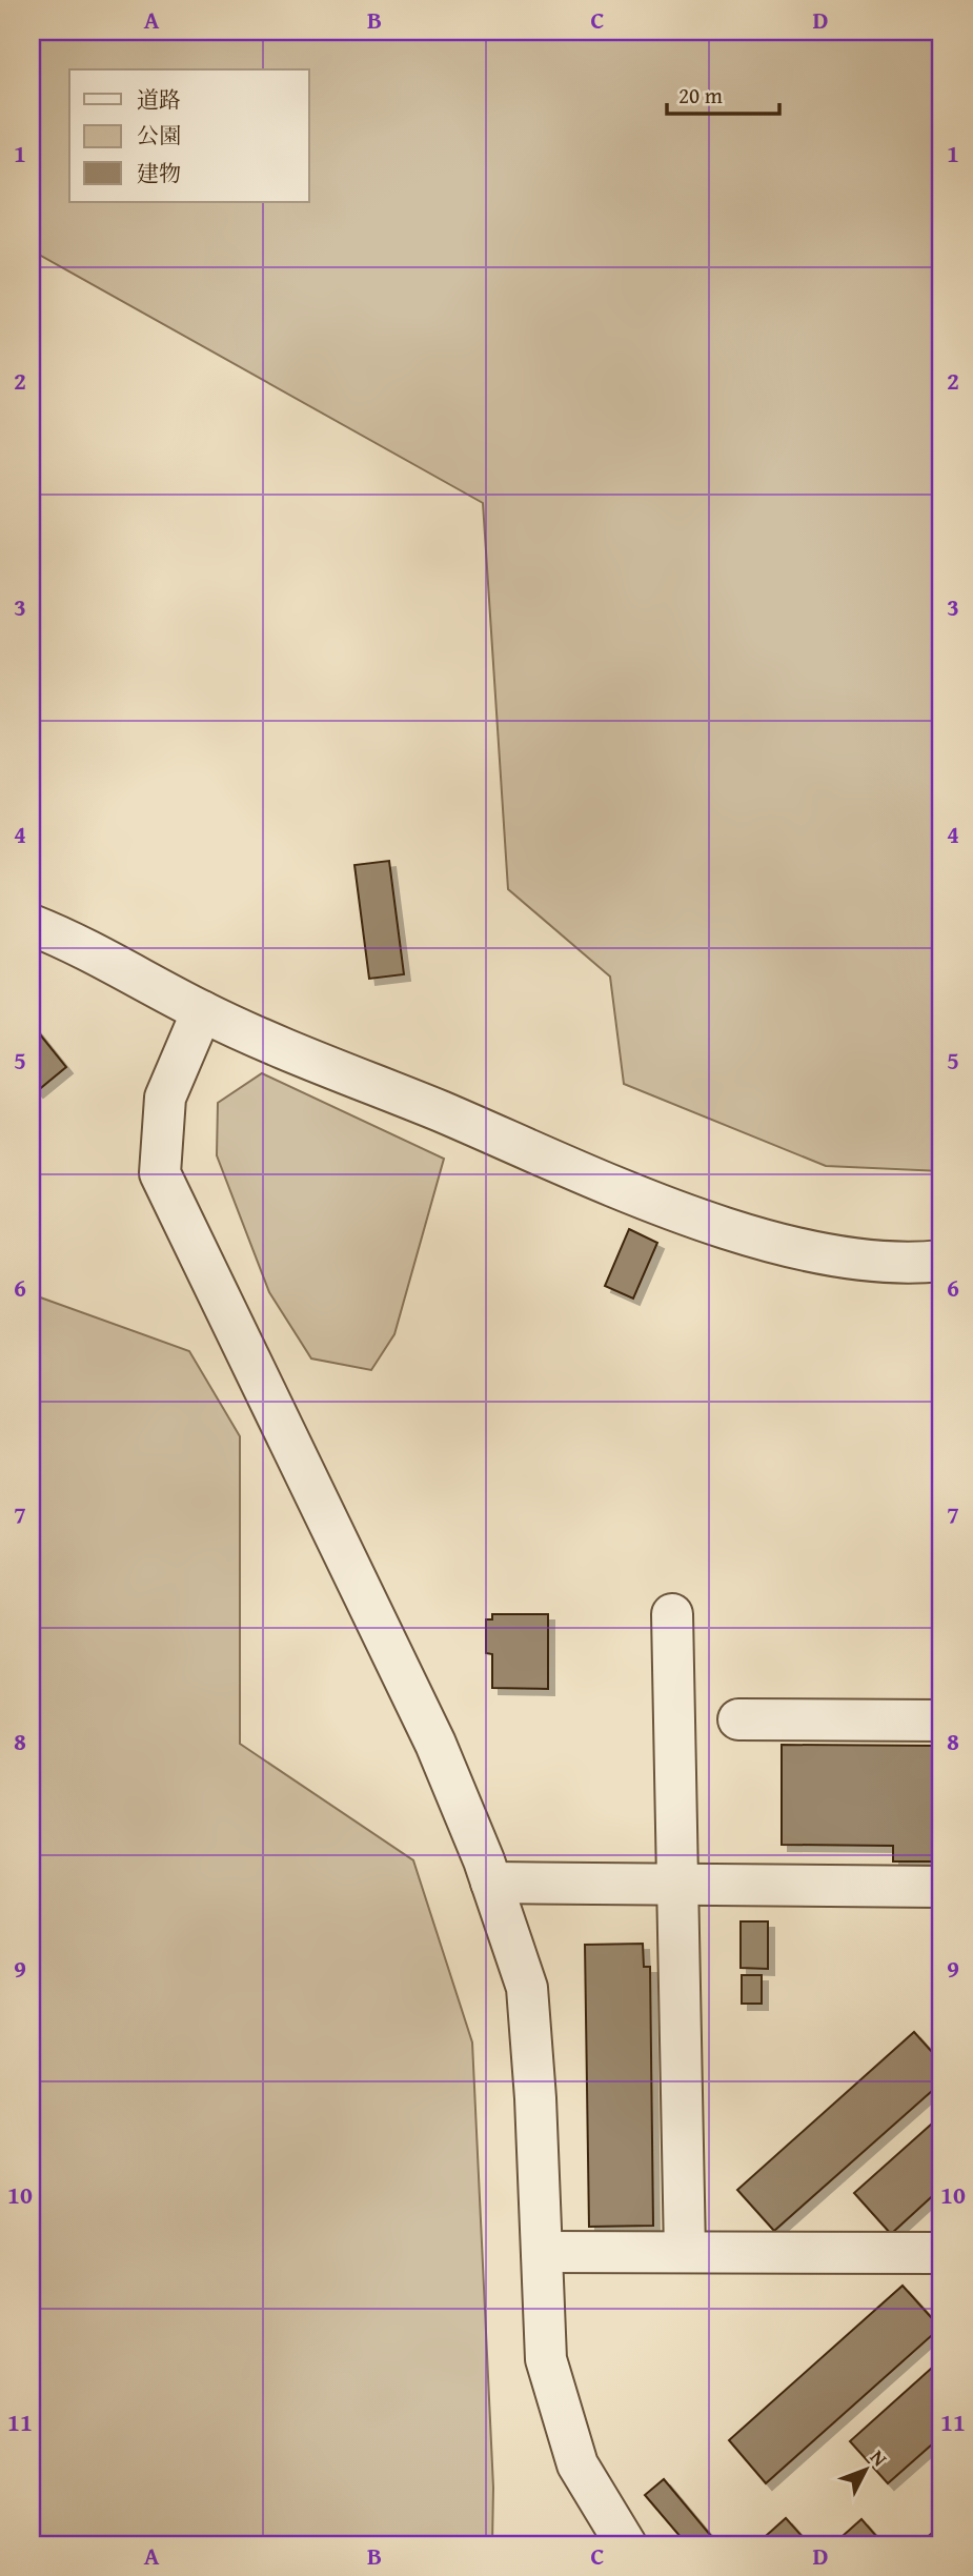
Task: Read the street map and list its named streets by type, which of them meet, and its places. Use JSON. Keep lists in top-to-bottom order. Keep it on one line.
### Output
{"legend":["道路","公園","建物"],"scale_bar":"20 m","north":"top right","grid":{"columns":["A","B","C","D"],"rows":["1","2","3","4","5","6","7","8","9","10","11"]}}
